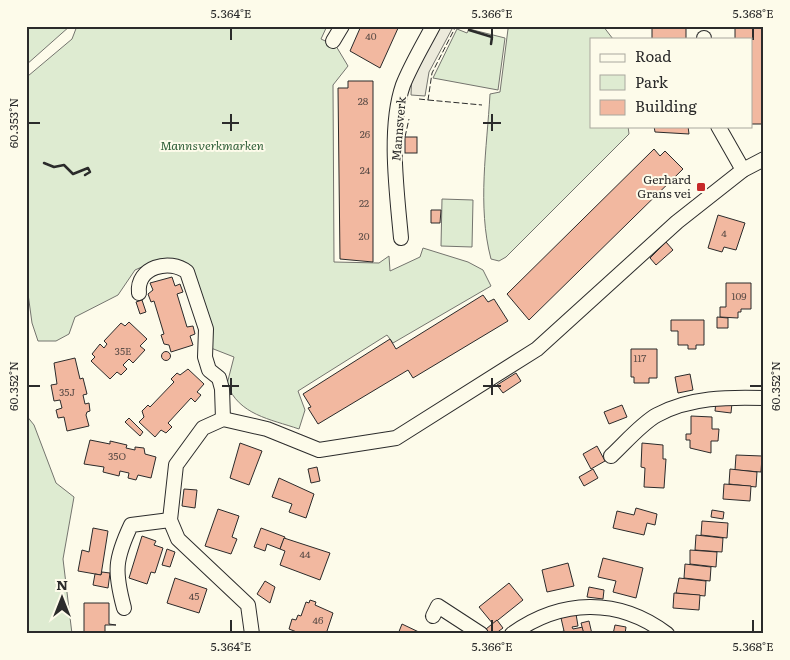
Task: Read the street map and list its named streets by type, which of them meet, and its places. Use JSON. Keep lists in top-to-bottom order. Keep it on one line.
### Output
{"streets":{"street":["Mannsverk"]},"parks":["Mannsverkmarken"],"places":{"transit":["Gerhard Grans vei"]},"house_numbers":["40","28","26","24","22","4","20","109","35E","117","35J","35O","44","45","46"],"legend":["Road","Park","Building"],"north":"top","coordinates":["5.364°E","5.366°E","5.368°E","60.353°N","60.352°N"]}
